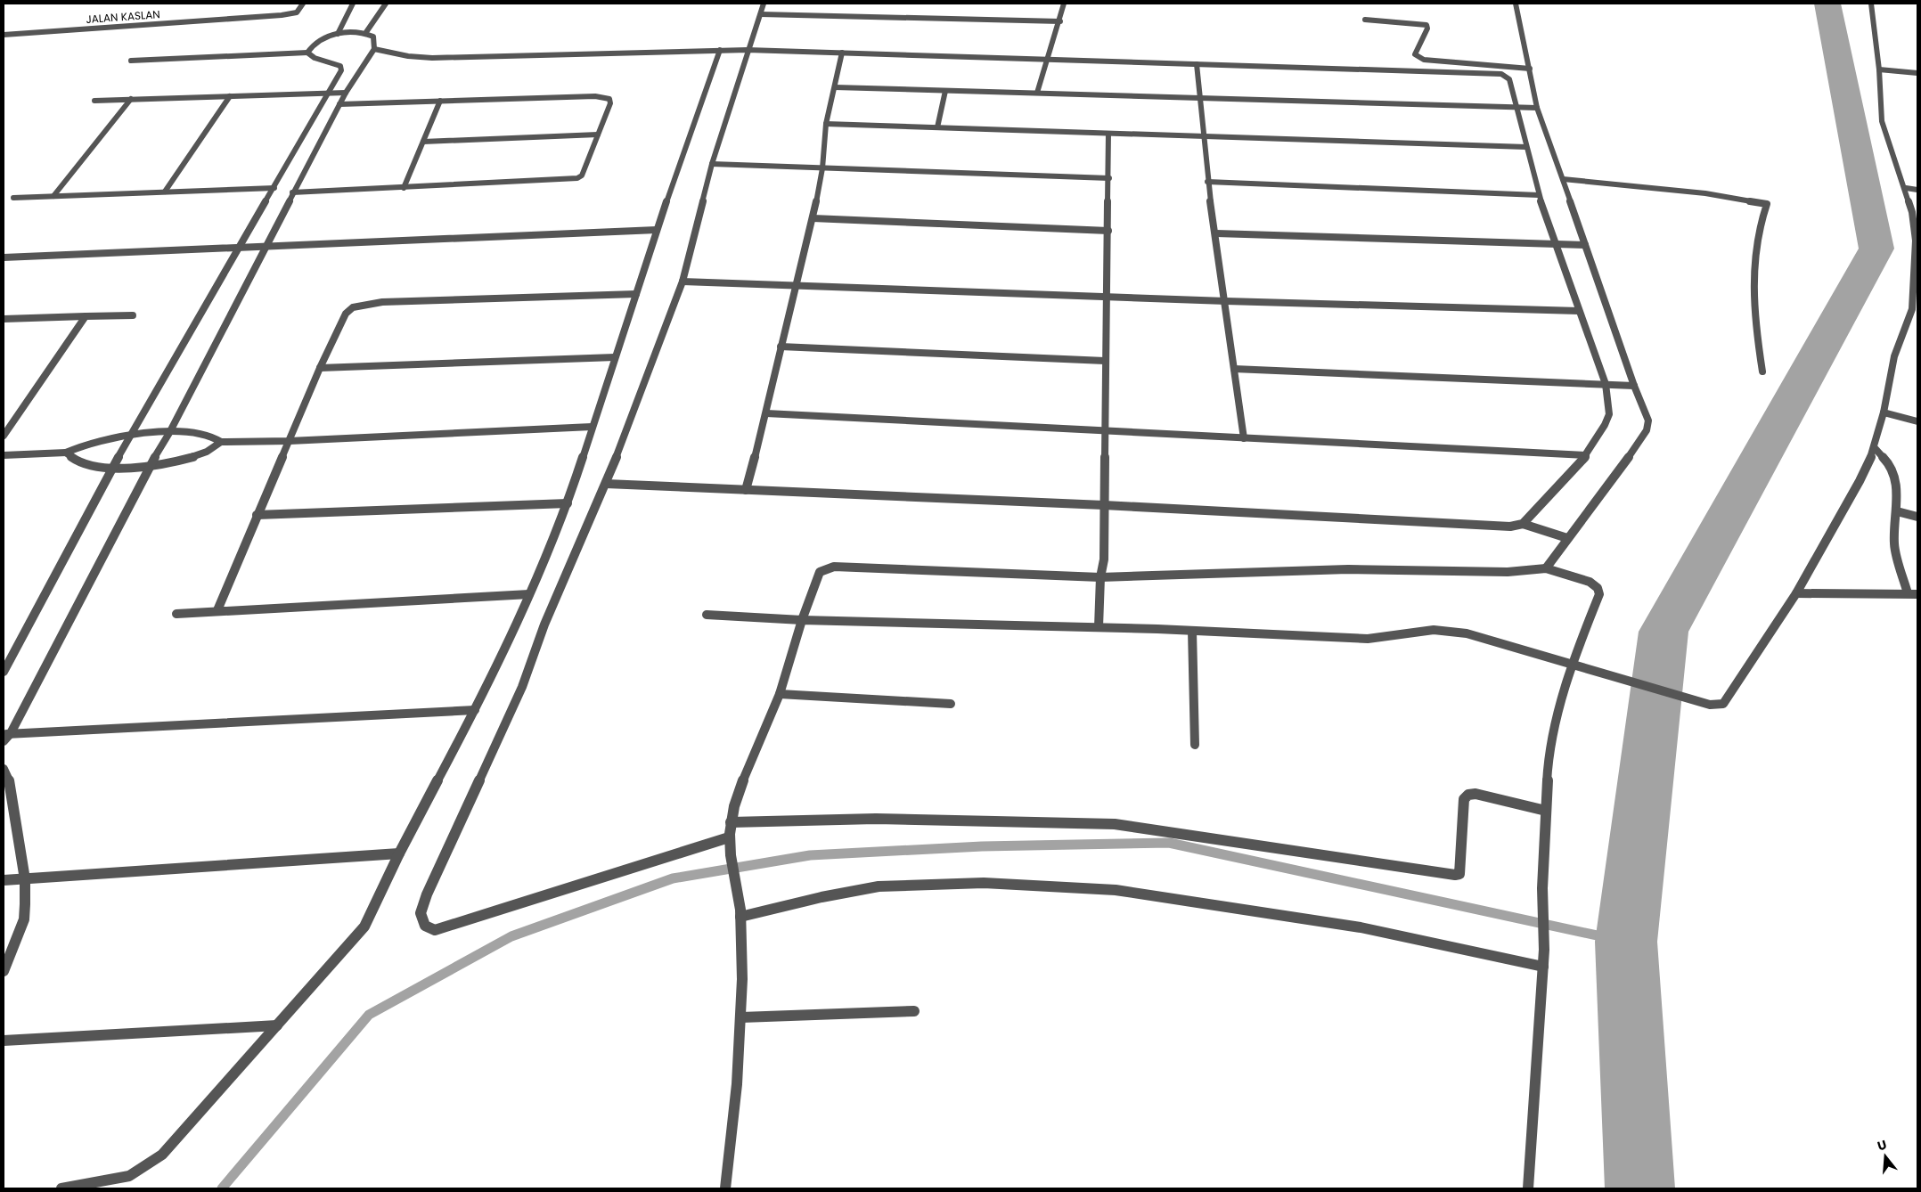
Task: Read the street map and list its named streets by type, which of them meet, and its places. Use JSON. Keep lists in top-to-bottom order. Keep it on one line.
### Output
{"streets":{"street":["JALAN KASLAN"]},"north":"top"}
